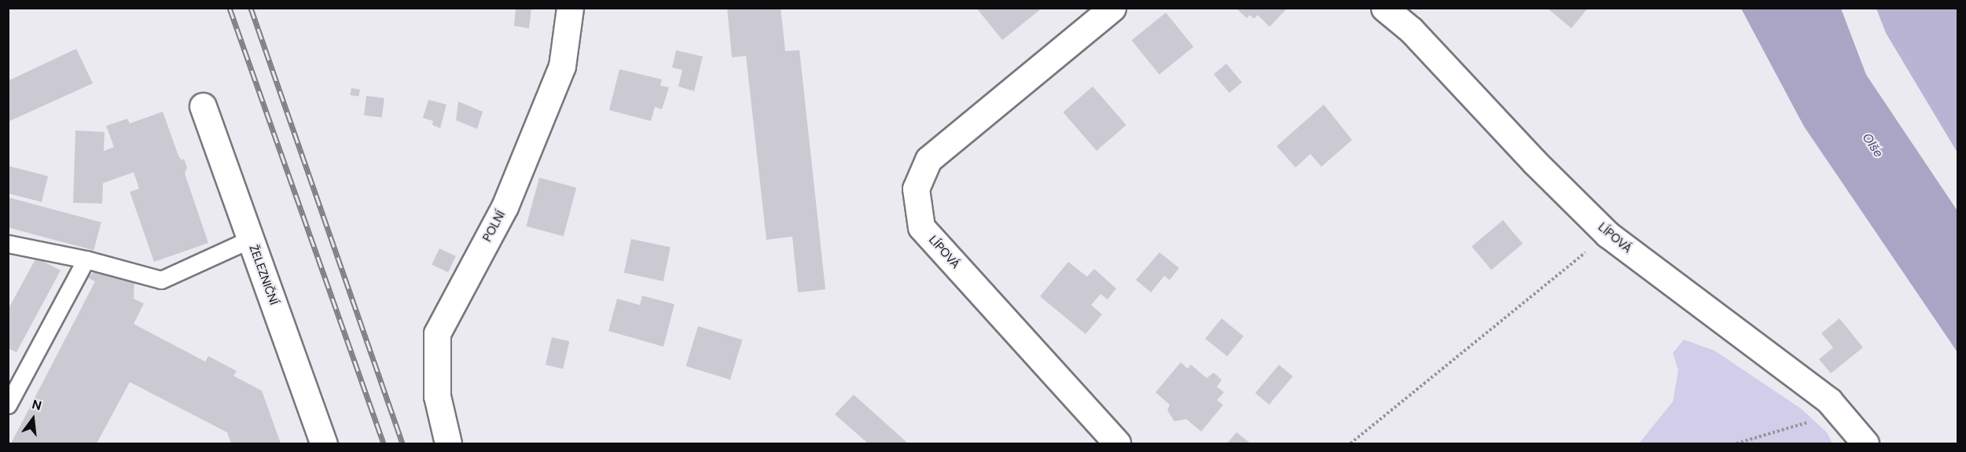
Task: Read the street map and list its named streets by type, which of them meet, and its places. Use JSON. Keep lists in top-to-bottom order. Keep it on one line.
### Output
{"streets":{"street":["POLNÍ","LÍPOVÁ","ŽELEZNIČNÍ"]},"water":["Olše"],"north":"top"}
